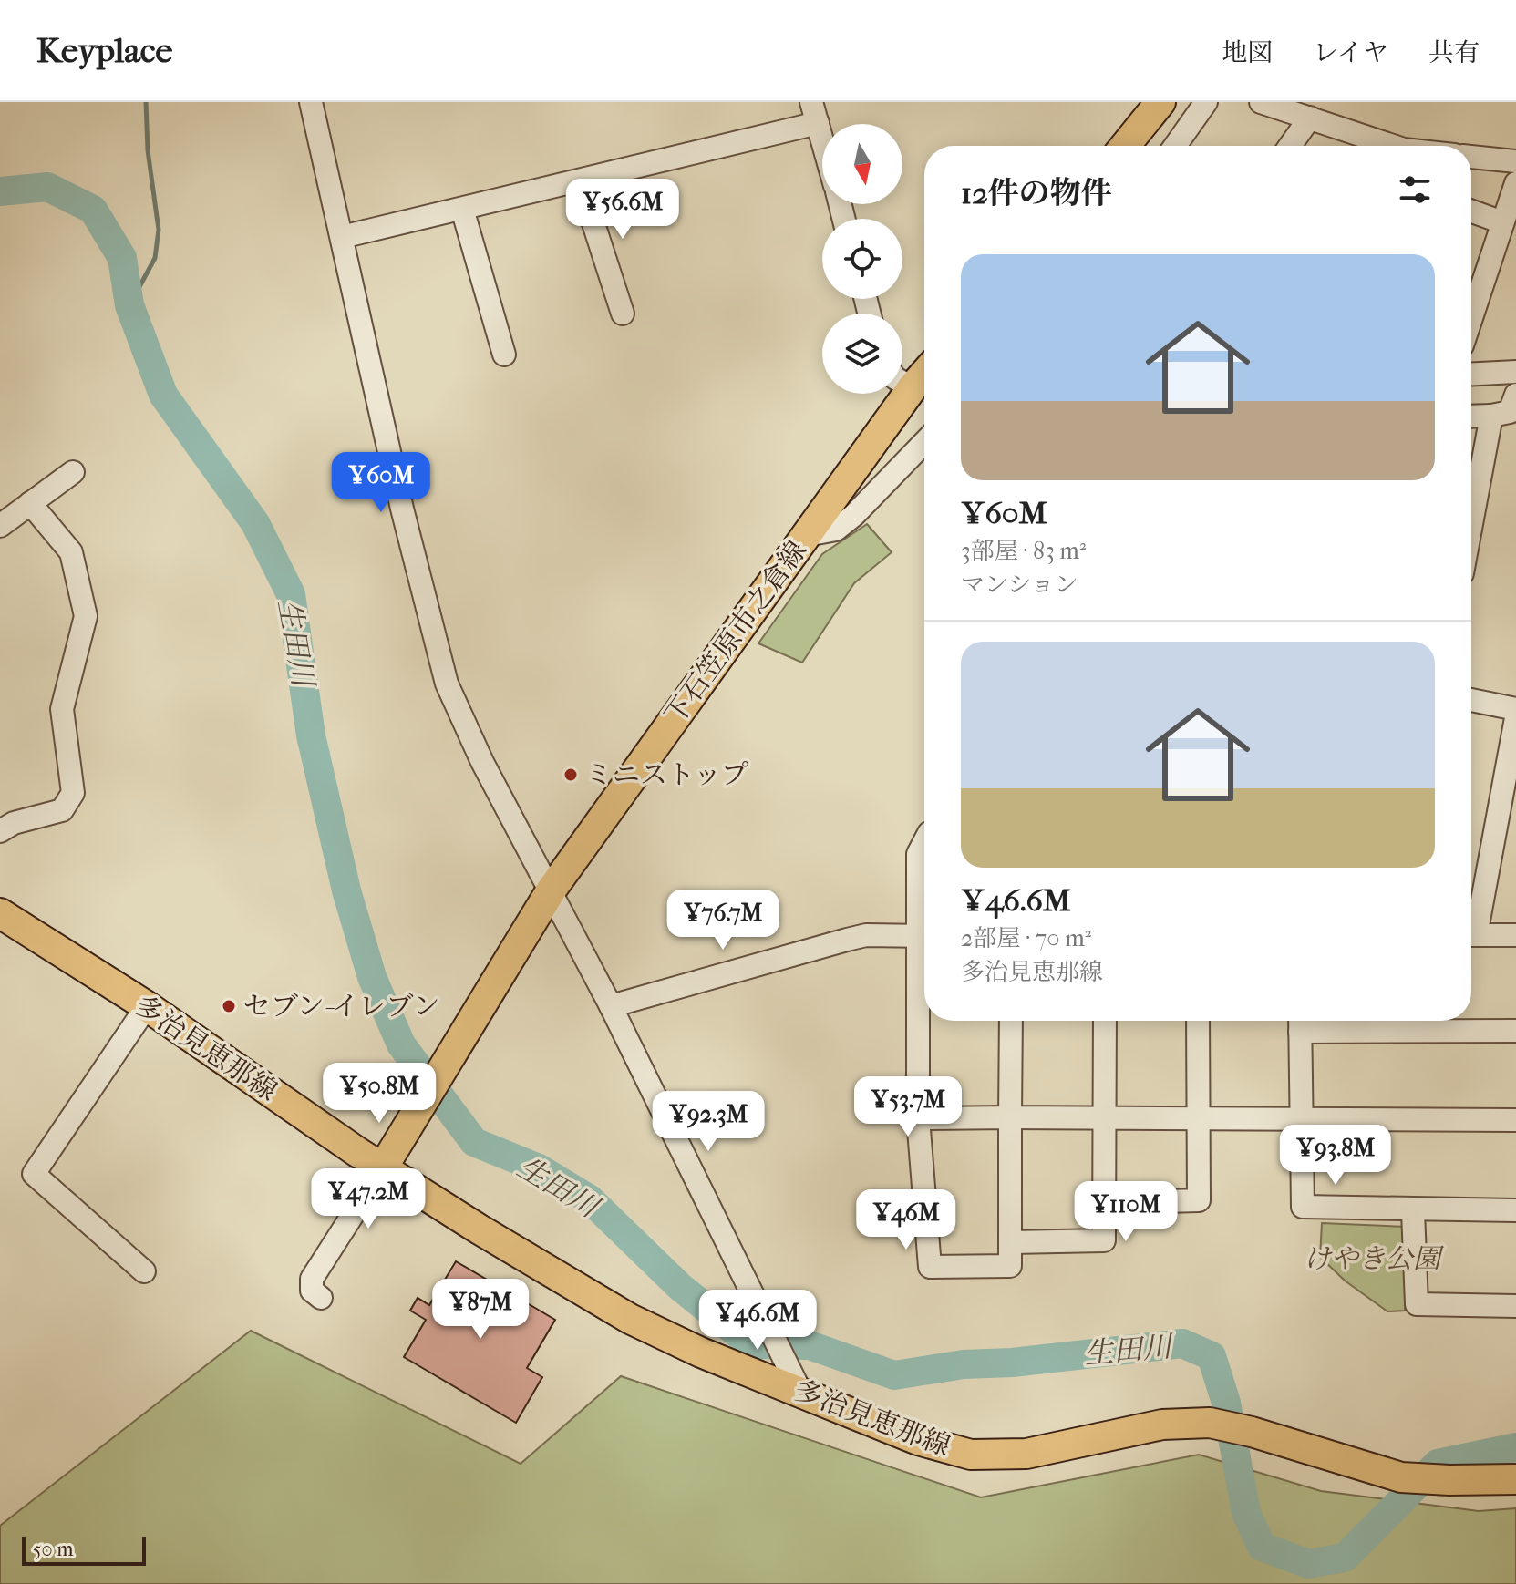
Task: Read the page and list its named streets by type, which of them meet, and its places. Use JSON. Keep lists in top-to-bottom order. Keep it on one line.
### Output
{"streets":{"main road":["下石笠原市之倉線","多治見恵那線"]},"crossings":[["下石笠原市之倉線","多治見恵那線"]],"water":["生田川"],"parks":["けやき公園"],"places":["ミニストップ","セブン-イレブン"],"scale_bar":"50 m","north":"bottom","page":{"header":"Keyplace","nav":["地図","レイヤ","共有"],"heading":"12件の物件","price":["¥56.6M","¥60M","¥76.7M","¥50.8M","¥53.7M","¥92.3M","¥93.8M","¥47.2M","¥110M","¥46M","¥87M","¥46.6M"],"list":[{"name":"¥60M","note":"3部屋 · 83 m² · マンション"},{"name":"¥46.6M","note":"2部屋 · 70 m² · 多治見恵那線"}],"scale":"50 m"}}
